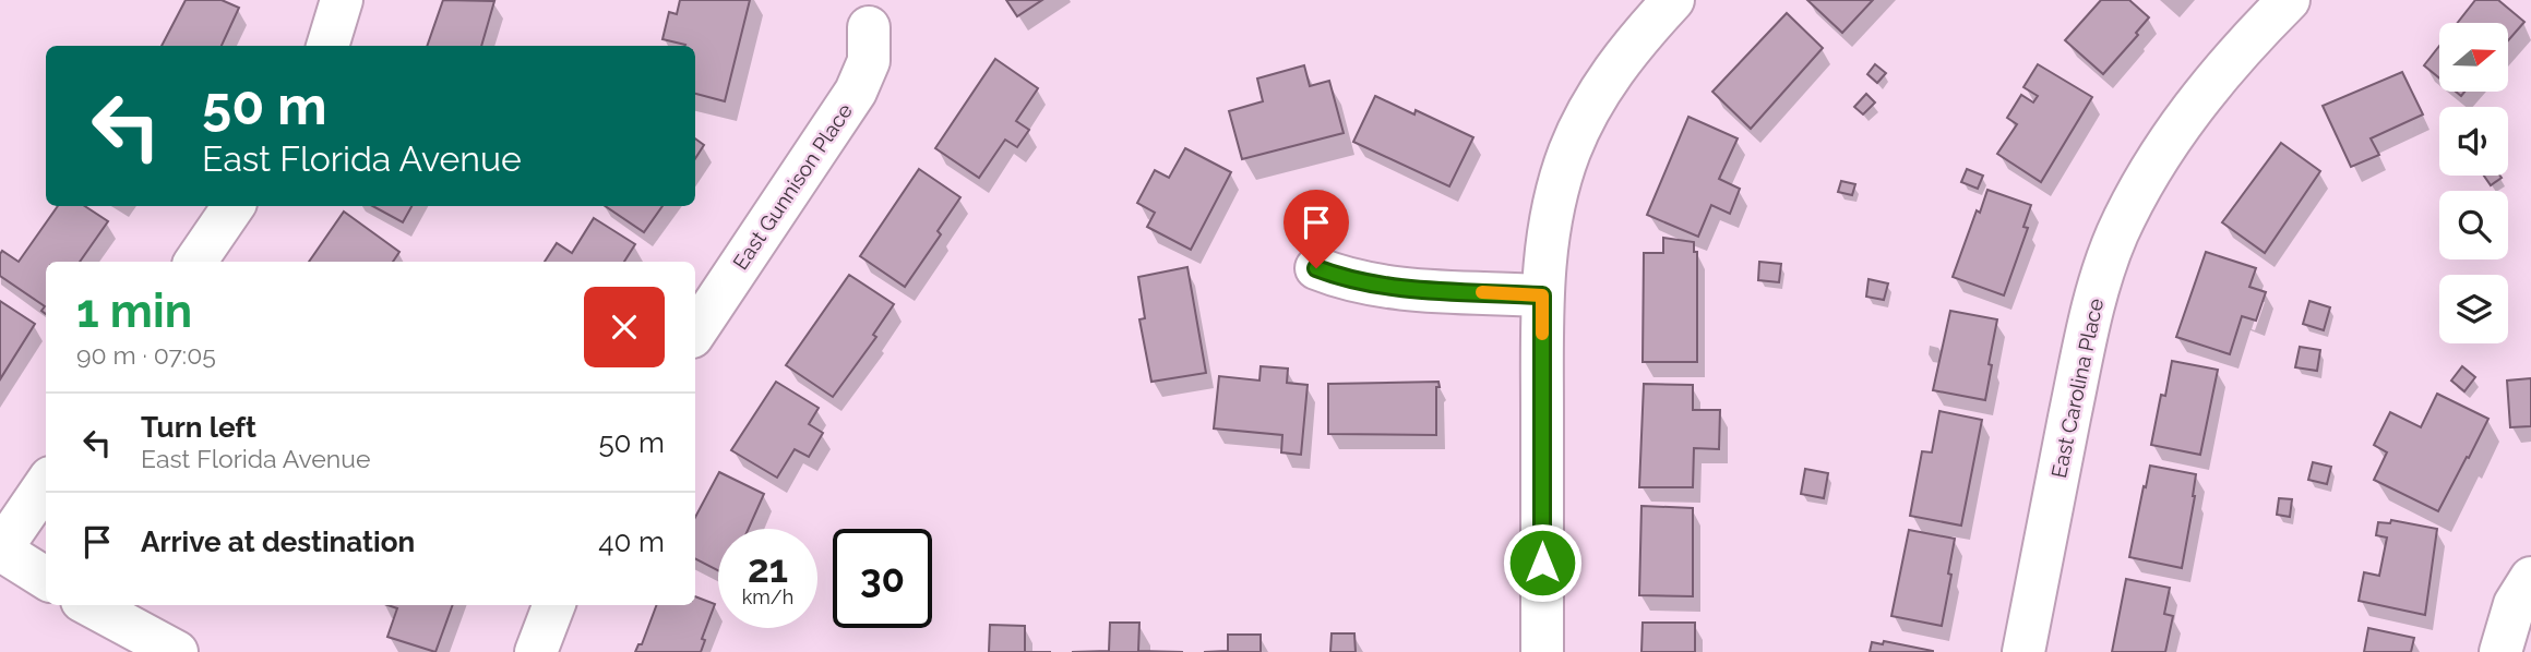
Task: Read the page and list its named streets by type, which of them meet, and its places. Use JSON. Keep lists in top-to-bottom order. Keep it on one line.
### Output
{"streets":{"street":["East Gunnison Place","East Carolina Place"]},"north":"right","page":{"turn":["50 m","East Florida Avenue"],"heading":["1 min","90 m · 07:05"],"list":[{"name":"Turn left","note":"East Florida Avenue","value":"50 m"},{"name":"Arrive at destination","value":"40 m"}],"speed":"21 km/h","limit":"30"}}
